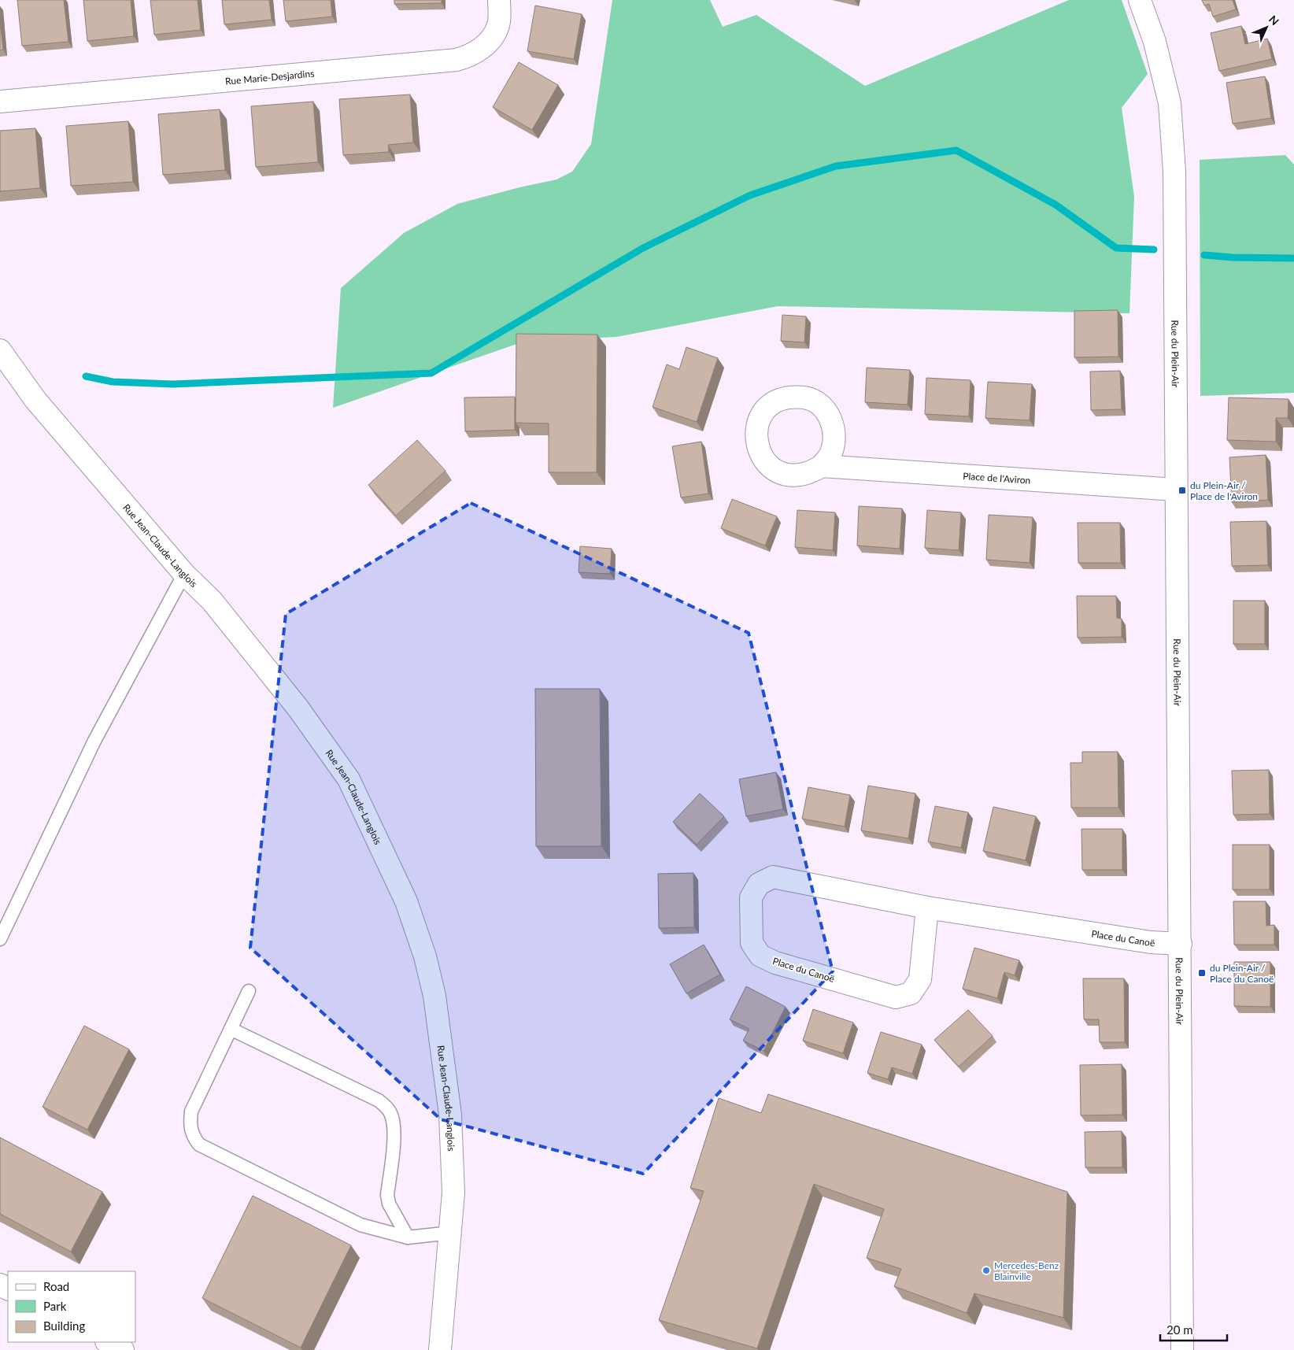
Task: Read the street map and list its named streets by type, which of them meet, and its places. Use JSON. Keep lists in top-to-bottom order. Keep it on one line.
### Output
{"streets":{"street":["Rue Marie-Desjardins","Rue du Plein-Air","Place de l'Aviron","Rue Jean-Claude-Langlois","Place du Canoë"]},"crossings":[["Rue du Plein-Air","Place de l'Aviron"],["Rue du Plein-Air","Place du Canoë"]],"places":{"transit":["du Plein-Air / Place de l'Aviron","du Plein-Air / Place du Canoë"],"other":["Mercedes-Benz Blainville"]},"legend":["Road","Park","Building"],"scale_bar":"20 m","north":"top right"}
